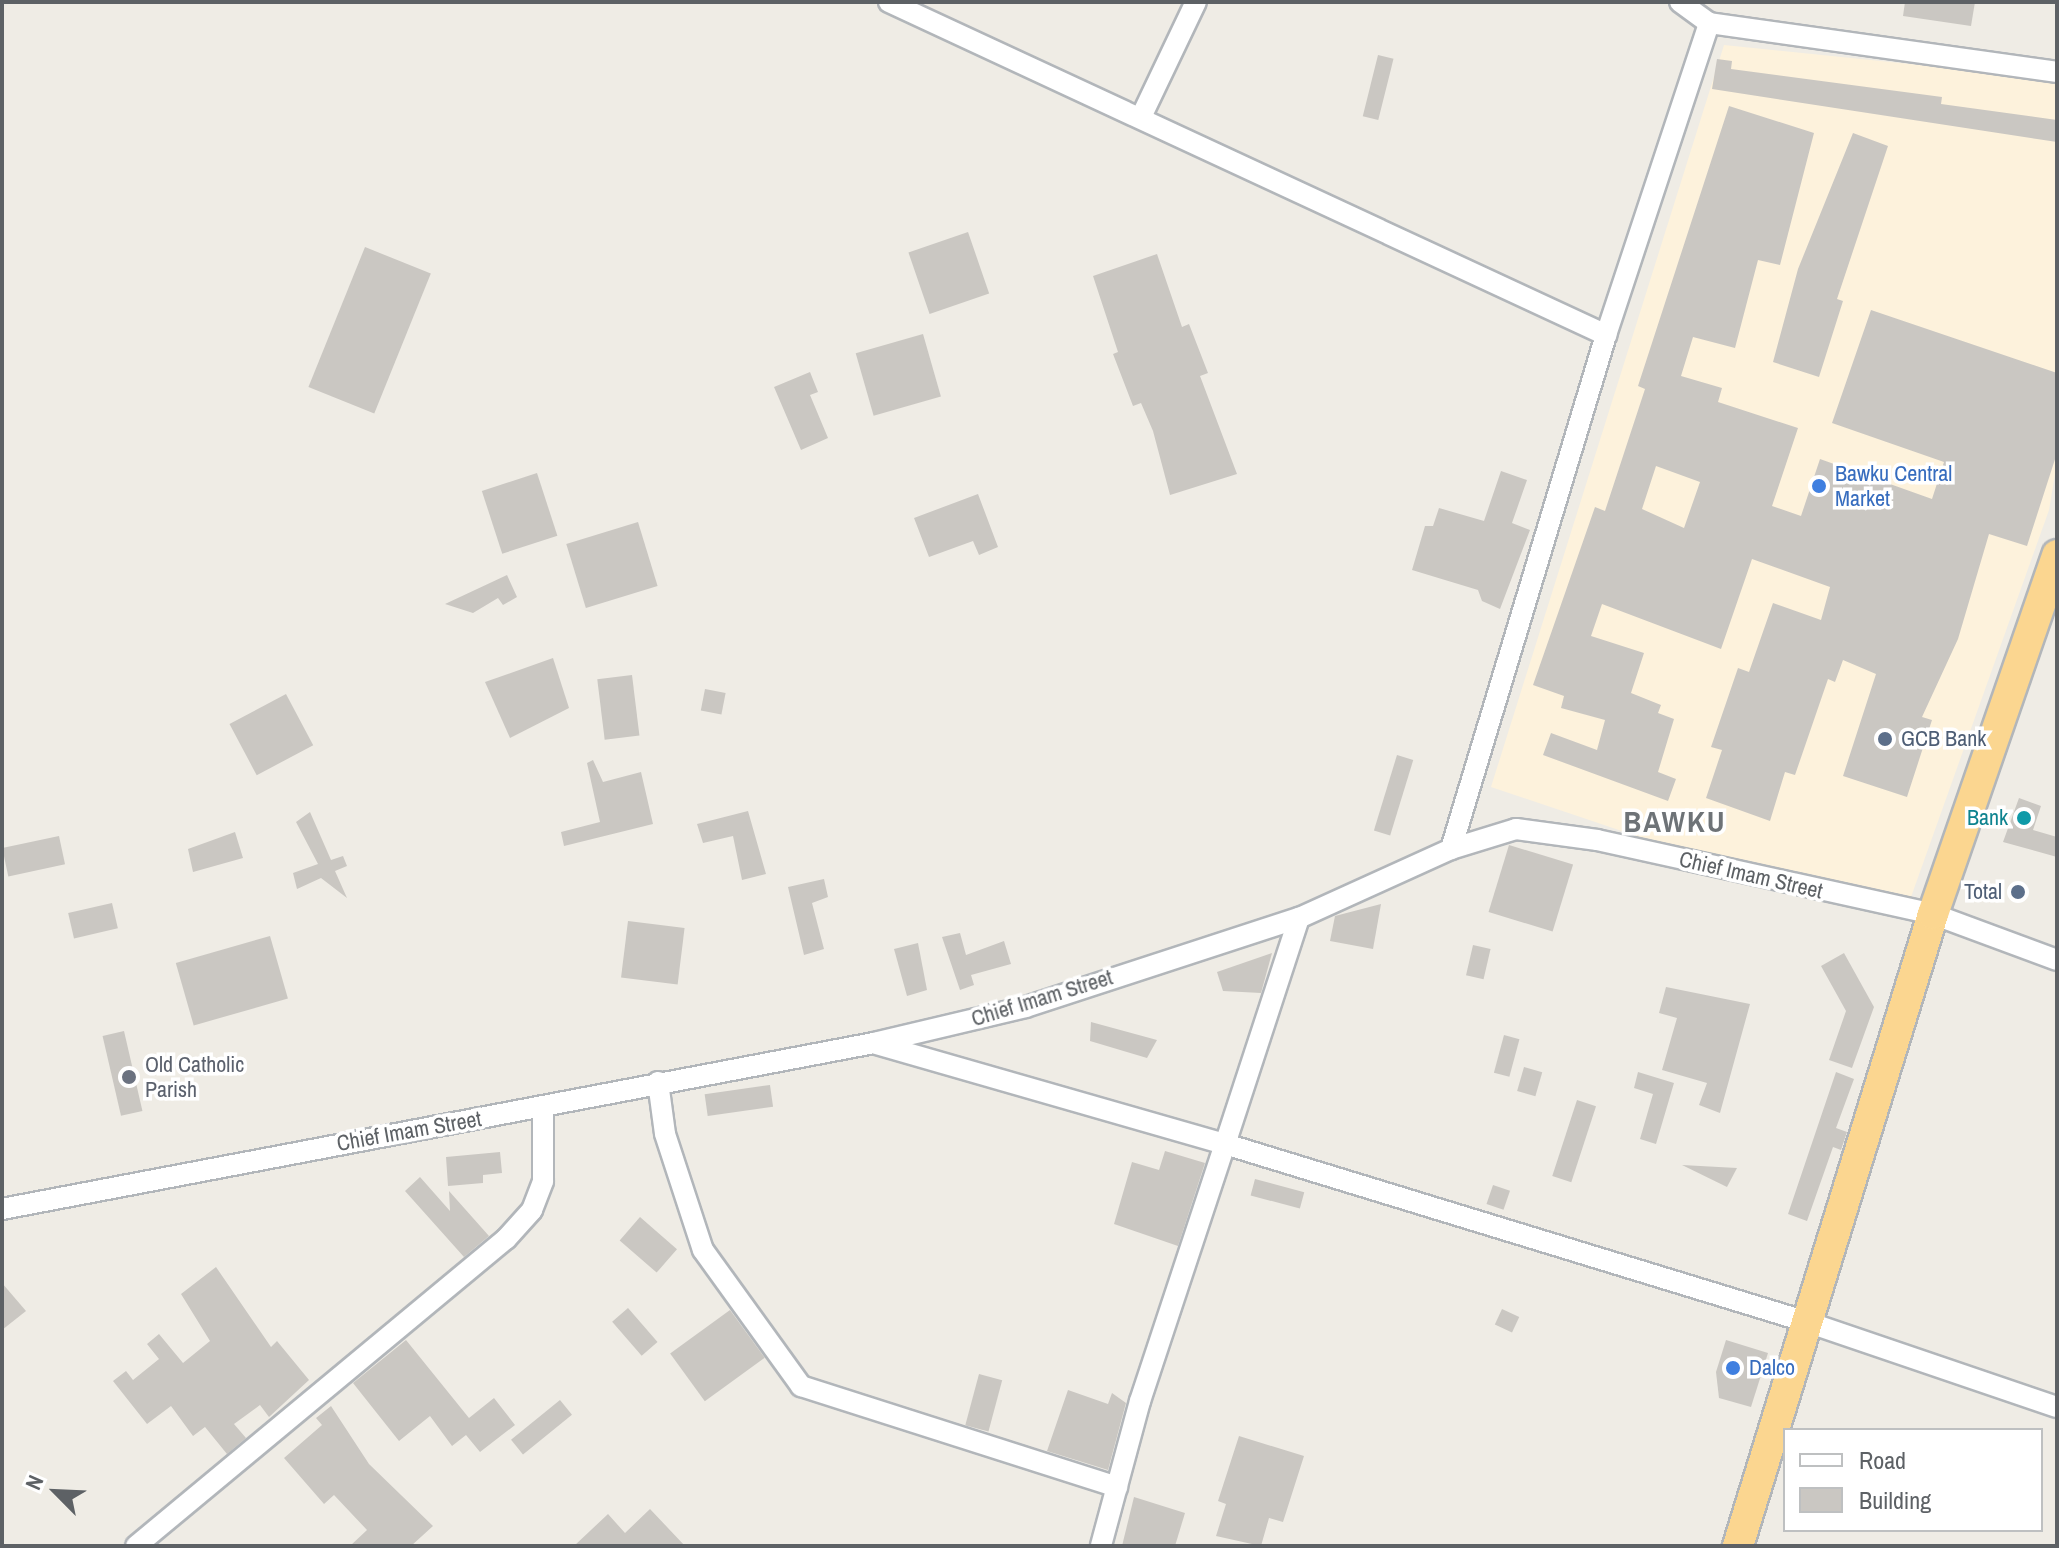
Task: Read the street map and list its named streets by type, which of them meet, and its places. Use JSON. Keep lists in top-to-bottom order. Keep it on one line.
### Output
{"streets":{"street":["Chief Imam Street"]},"districts":["BAWKU"],"places":["Bawku Central Market","GCB Bank","Bank","Total","Old Catholic Parish","Dalco"],"legend":["Road","Building"],"north":"top left"}
